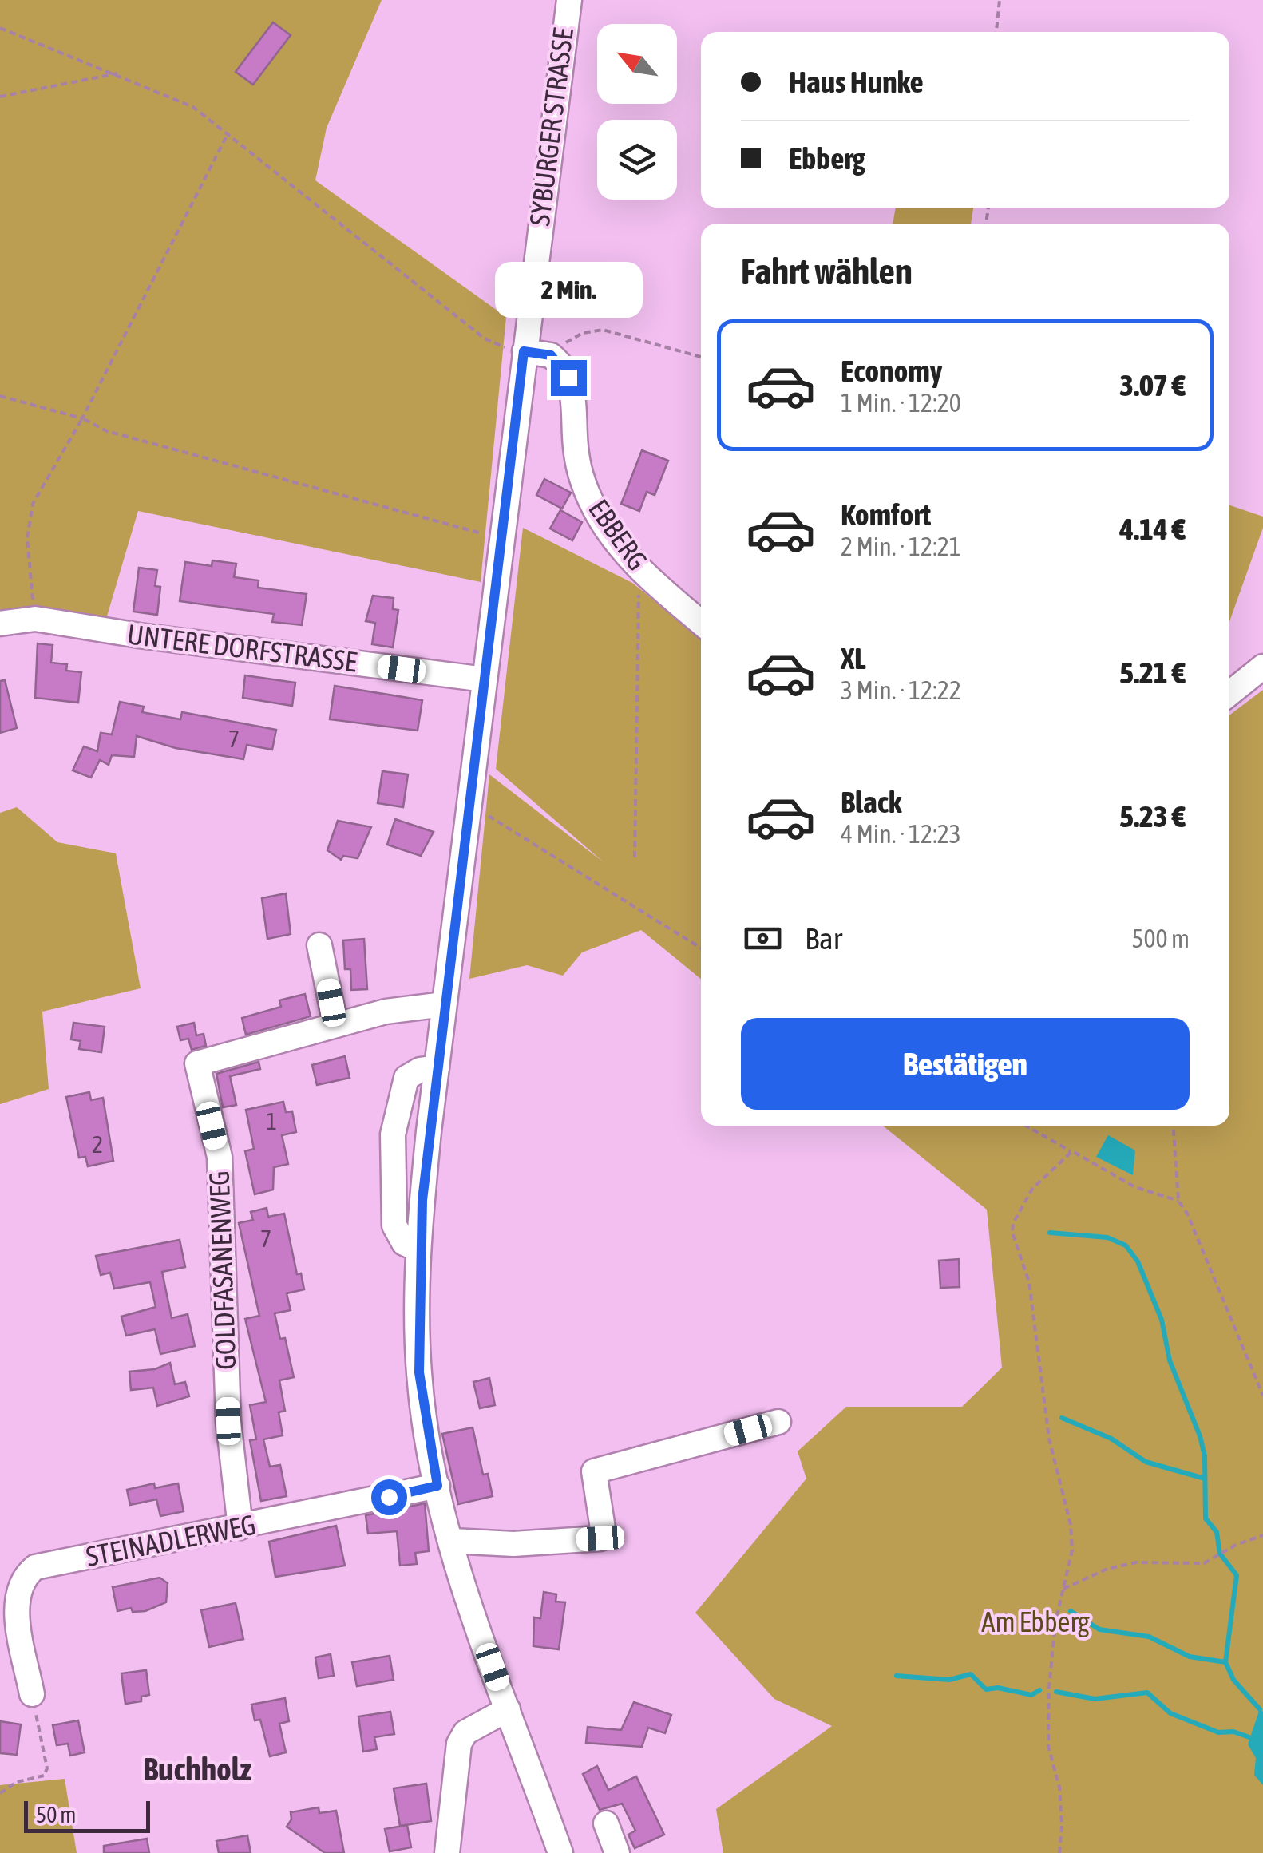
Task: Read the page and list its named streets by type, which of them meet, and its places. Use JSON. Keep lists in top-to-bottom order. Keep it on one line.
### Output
{"streets":{"street":["SYBURGER STRASSE","EBBERG","UNTERE DORFSTRASSE","GOLDFASANENWEG","STEINADLERWEG"]},"crossings":[["SYBURGER STRASSE","UNTERE DORFSTRASSE"],["SYBURGER STRASSE","GOLDFASANENWEG"],["SYBURGER STRASSE","STEINADLERWEG"],["GOLDFASANENWEG","STEINADLERWEG"]],"districts":["Buchholz"],"parks":["Am Ebberg"],"house_numbers":["7","1","2","7"],"scale_bar":"50 m","north":"top left","page":{"banner":["Haus Hunke","Ebberg"],"heading":"Fahrt wählen","bubble":"2 Min.","list":[{"name":"Economy","note":"1 Min. · 12:20","value":"3.07 €"},{"name":"Komfort","note":"2 Min. · 12:21","value":"4.14 €"},{"name":"XL","note":"3 Min. · 12:22","value":"5.21 €"},{"name":"Black","note":"4 Min. · 12:23","value":"5.23 €"}],"pay":["Bar","500 m"],"buttons":"Bestätigen","scale":"50 m"}}
